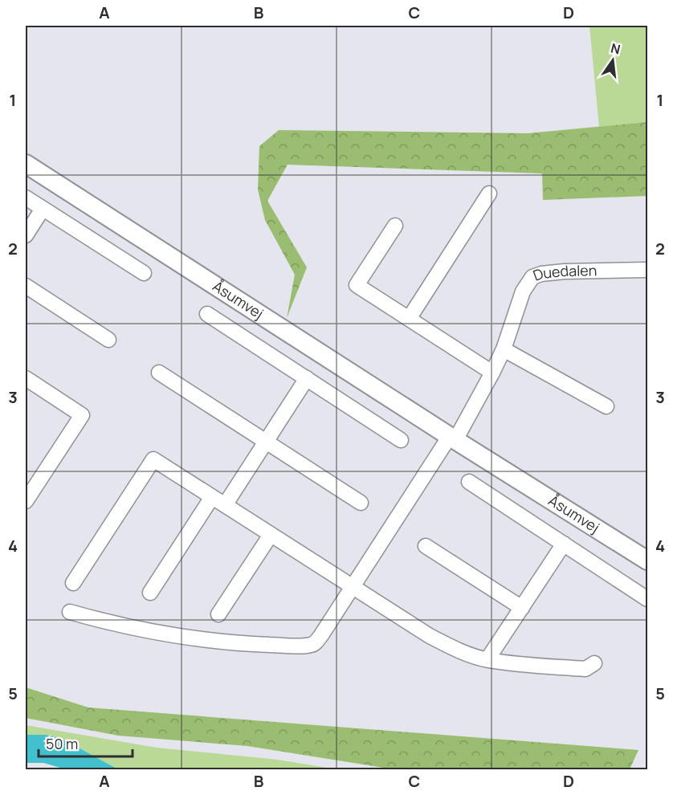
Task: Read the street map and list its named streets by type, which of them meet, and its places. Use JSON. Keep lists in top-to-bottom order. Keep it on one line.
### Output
{"streets":{"street":["Duedalen","Åsumvej"]},"crossings":[["Duedalen","Åsumvej"]],"scale_bar":"50 m","north":"top","grid":{"columns":["A","B","C","D"],"rows":["1","2","3","4","5"]}}
